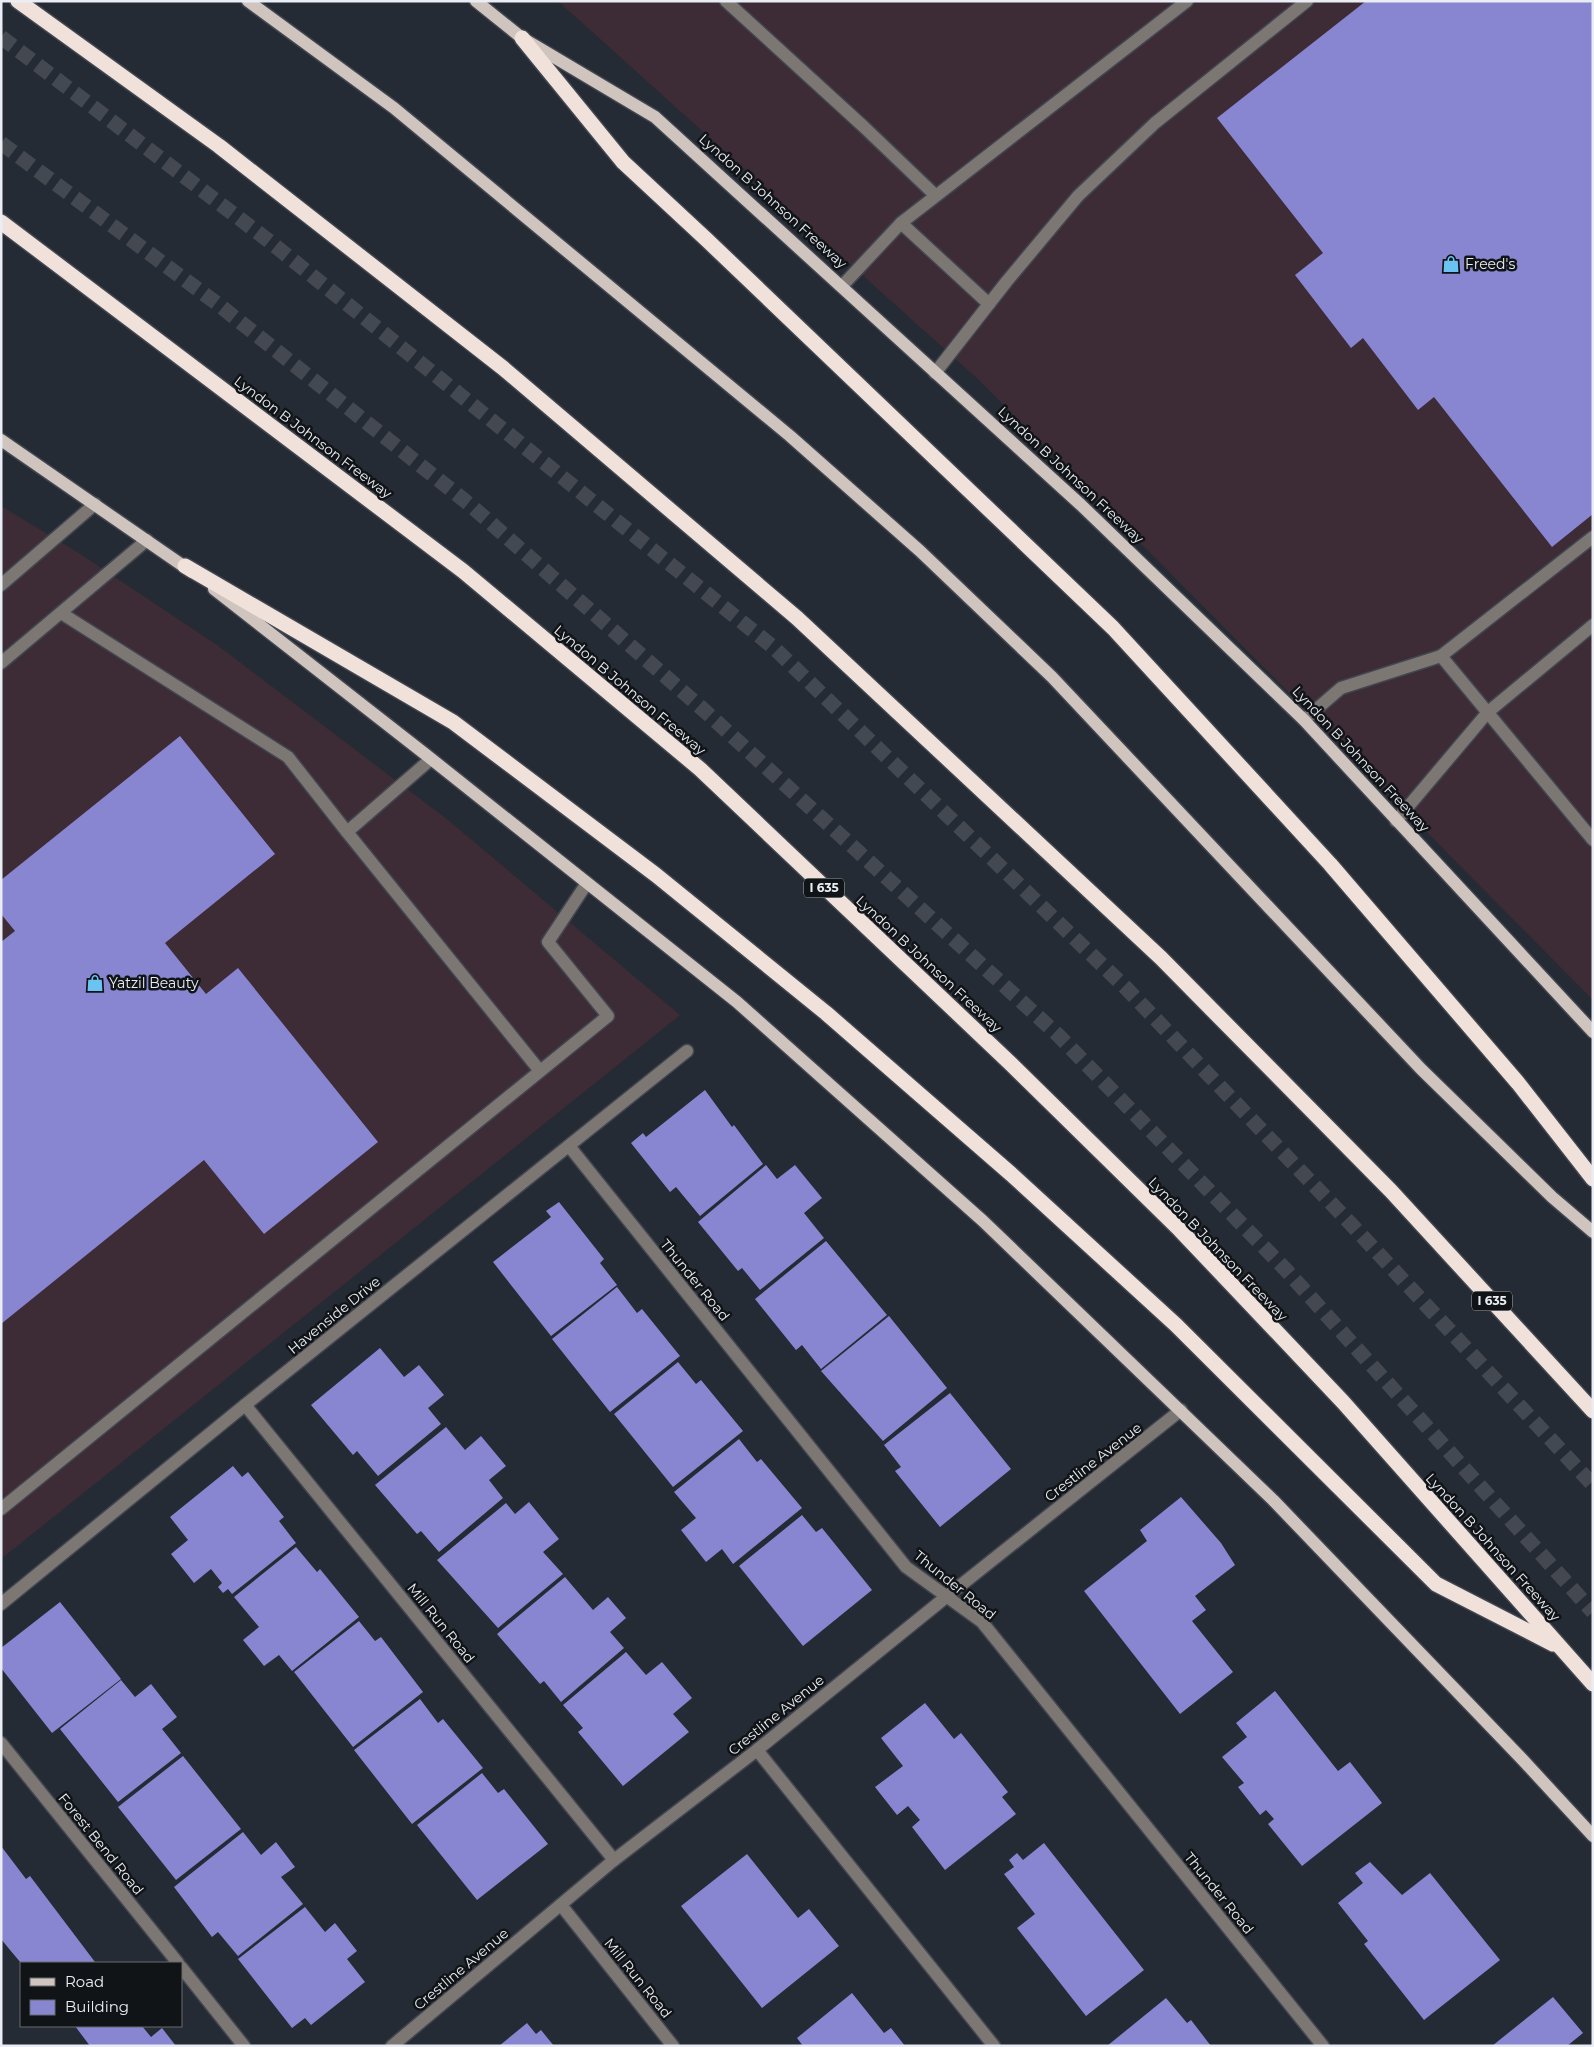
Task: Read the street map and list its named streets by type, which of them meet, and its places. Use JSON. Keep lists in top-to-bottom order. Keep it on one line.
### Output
{"streets":{"highway":["Lyndon B Johnson Freeway","I 635"],"street":["Thunder Road","Havenside Drive","Crestline Avenue","Mill Run Road","Forest Bend Road"]},"crossings":[["Thunder Road","Havenside Drive"],["Thunder Road","Crestline Avenue"],["Havenside Drive","Mill Run Road"],["Crestline Avenue","Mill Run Road"]],"places":{"shop":["Freed's","Yatzil Beauty"]},"legend":["Road","Building"]}
